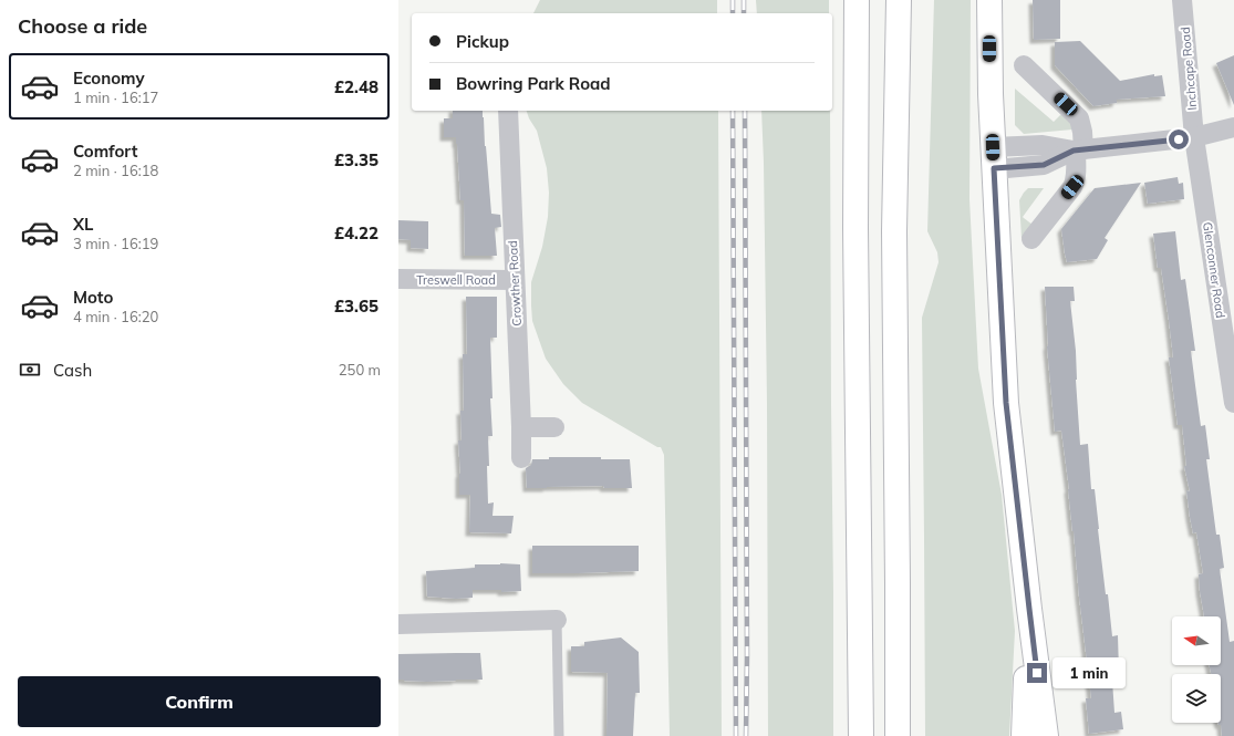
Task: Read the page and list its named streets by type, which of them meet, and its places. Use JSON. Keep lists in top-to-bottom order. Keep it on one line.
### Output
{"streets":{"street":["Inchcape Road","Glenconner Road","Treswell Road","Crowther Road"]},"crossings":[["Inchcape Road","Glenconner Road"],["Treswell Road","Crowther Road"]],"north":"left","page":{"heading":"Choose a ride","banner":["Pickup","Bowring Park Road"],"list":[{"name":"Economy","note":"1 min · 16:17","value":"£2.48"},{"name":"Comfort","note":"2 min · 16:18","value":"£3.35"},{"name":"XL","note":"3 min · 16:19","value":"£4.22"},{"name":"Moto","note":"4 min · 16:20","value":"£3.65"}],"pay":["Cash","250 m"],"bubble":"1 min","buttons":"Confirm"}}
